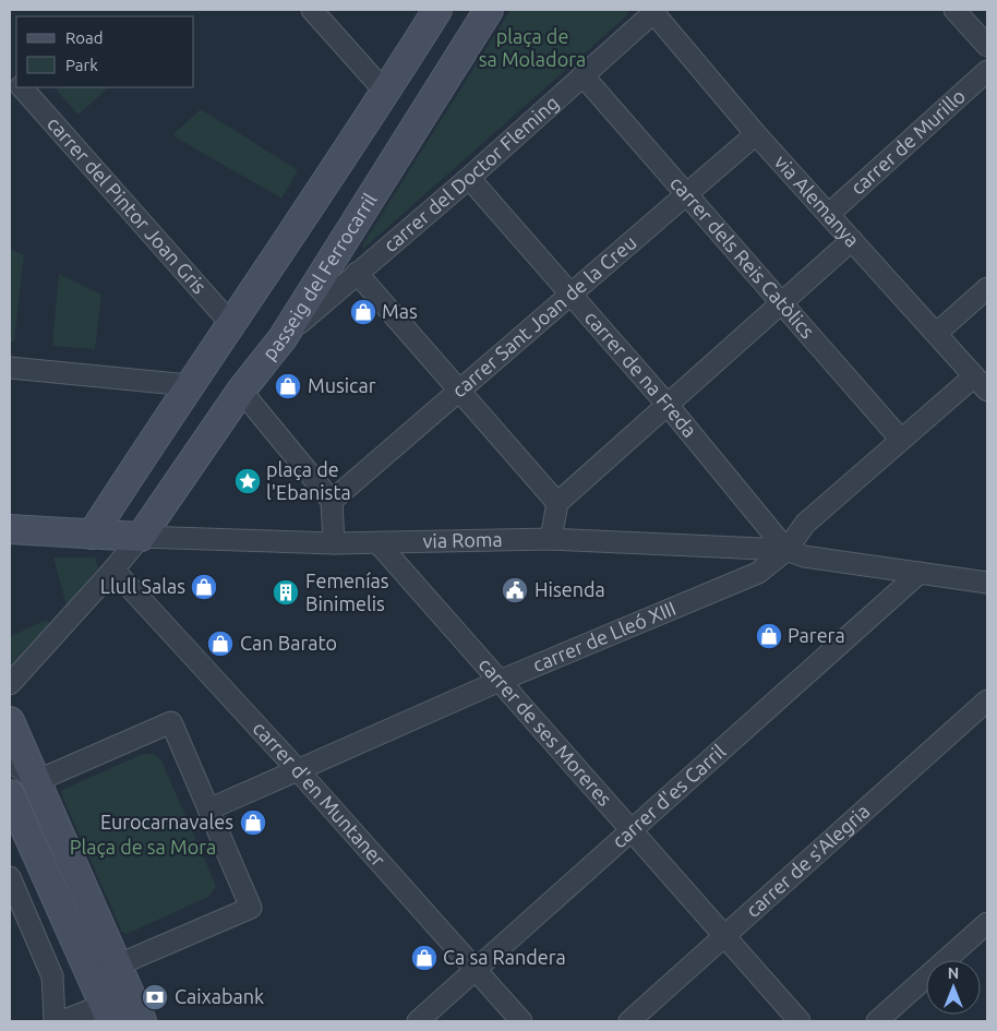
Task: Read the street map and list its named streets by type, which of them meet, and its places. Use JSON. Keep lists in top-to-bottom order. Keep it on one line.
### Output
{"streets":{"main road":["passeig del Ferrocarril"],"street":["carrer de Murillo","carrer del Doctor Fleming","via Alemanya","carrer del Pintor Joan Gris","carrer dels Reis Catòlics","carrer Sant Joan de la Creu","carrer de na Freda","via Roma","carrer de Lleó XIII","carrer de ses Moreres","carrer d'en Muntaner","carrer d'es Carril","carrer de s'Alegria"]},"crossings":[["carrer de Murillo","via Alemanya"],["carrer del Doctor Fleming","via Alemanya"],["carrer del Doctor Fleming","carrer dels Reis Catòlics"],["carrer del Doctor Fleming","passeig del Ferrocarril"],["carrer del Doctor Fleming","carrer de na Freda"],["via Alemanya","carrer Sant Joan de la Creu"],["via Alemanya","carrer de Lleó XIII"],["carrer dels Reis Catòlics","carrer Sant Joan de la Creu"],["carrer dels Reis Catòlics","carrer de Lleó XIII"],["passeig del Ferrocarril","via Roma"],["carrer Sant Joan de la Creu","carrer de na Freda"],["carrer de na Freda","via Roma"],["carrer de na Freda","carrer de Lleó XIII"],["via Roma","carrer de Lleó XIII"],["via Roma","carrer de ses Moreres"],["via Roma","carrer d'es Carril"],["carrer de Lleó XIII","carrer de ses Moreres"],["carrer de Lleó XIII","carrer d'en Muntaner"],["carrer de ses Moreres","carrer d'es Carril"],["carrer de ses Moreres","carrer de s'Alegria"],["carrer d'en Muntaner","carrer d'es Carril"]],"parks":["plaça de sa Moladora","Plaça de sa Mora"],"places":{"shop":["Mas","Musicar","Llull Salas","Parera","Can Barato","Eurocarnavales","Ca sa Randera"],"place":["plaça de l'Ebanista"],"public building":["Hisenda"],"building":["Femenías Binimelis"],"bank":["Caixabank"]},"legend":["Road","Park"],"north":"top"}
